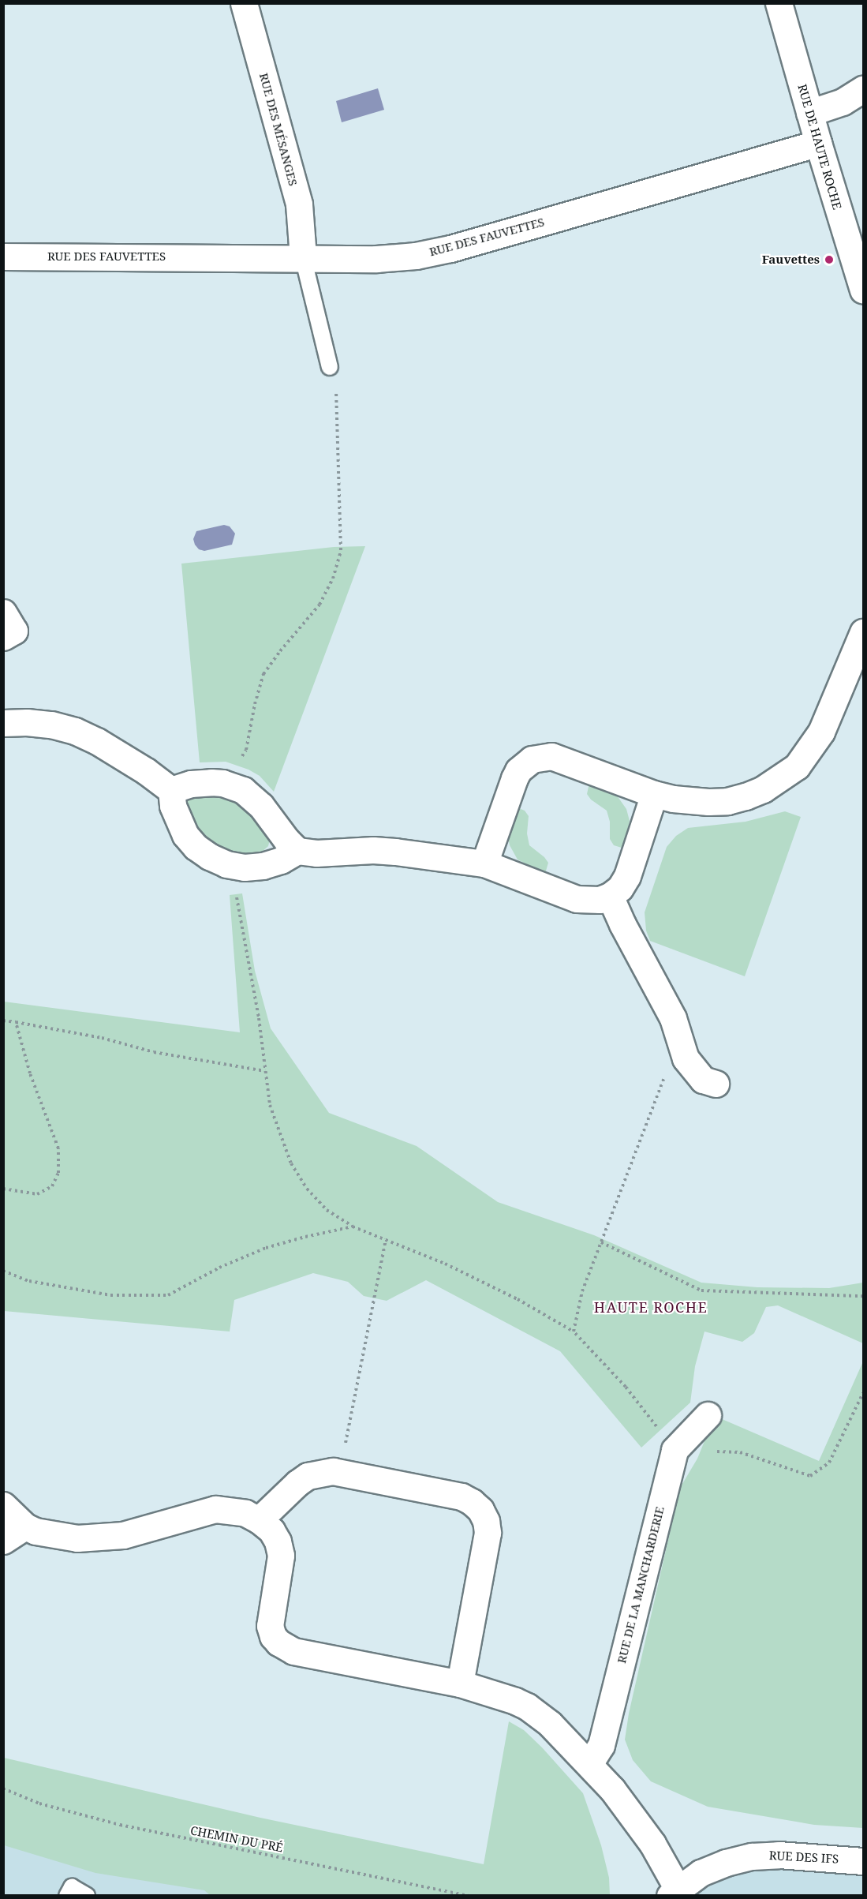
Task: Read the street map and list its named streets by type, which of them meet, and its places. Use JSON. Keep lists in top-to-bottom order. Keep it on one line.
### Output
{"streets":{"street":["RUE DES MÉSANGES","RUE DE HAUTE ROCHE","RUE DES FAUVETTES","RUE DE LA MANCHARDERIE","RUE DES IFS"],"path":["CHEMIN DU PRÉ"]},"crossings":[["RUE DES MÉSANGES","RUE DES FAUVETTES"],["RUE DE HAUTE ROCHE","RUE DES FAUVETTES"]],"districts":["HAUTE ROCHE"],"places":["Fauvettes"]}
